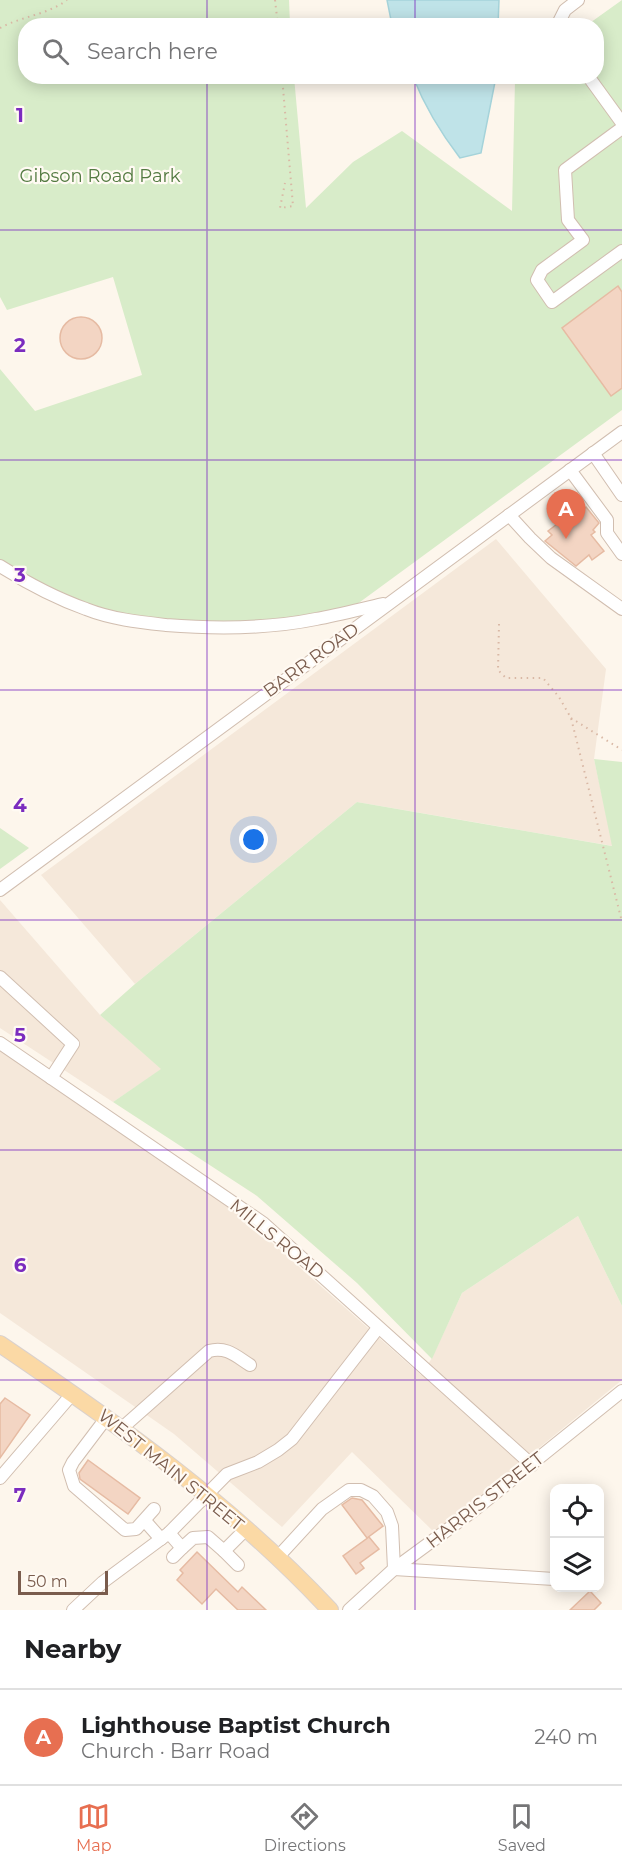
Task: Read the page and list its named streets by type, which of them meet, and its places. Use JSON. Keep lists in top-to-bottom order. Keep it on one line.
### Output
{"streets":{"main road":["WEST MAIN STREET"],"street":["BARR ROAD","MILLS ROAD","HARRIS STREET"]},"crossings":[["MILLS ROAD","HARRIS STREET"]],"parks":["Gibson Road Park"],"scale_bar":"50 m","page":{"search":"Search here","pins":"A","scale":"50 m","heading":"Nearby","list":[{"mark":"A","name":"Lighthouse Baptist Church","note":"Church · Barr Road","value":"240 m"}],"nav":["Map","Directions","Saved"]},"grid":{"rows":["1","2","3","4","5","6","7"]}}
